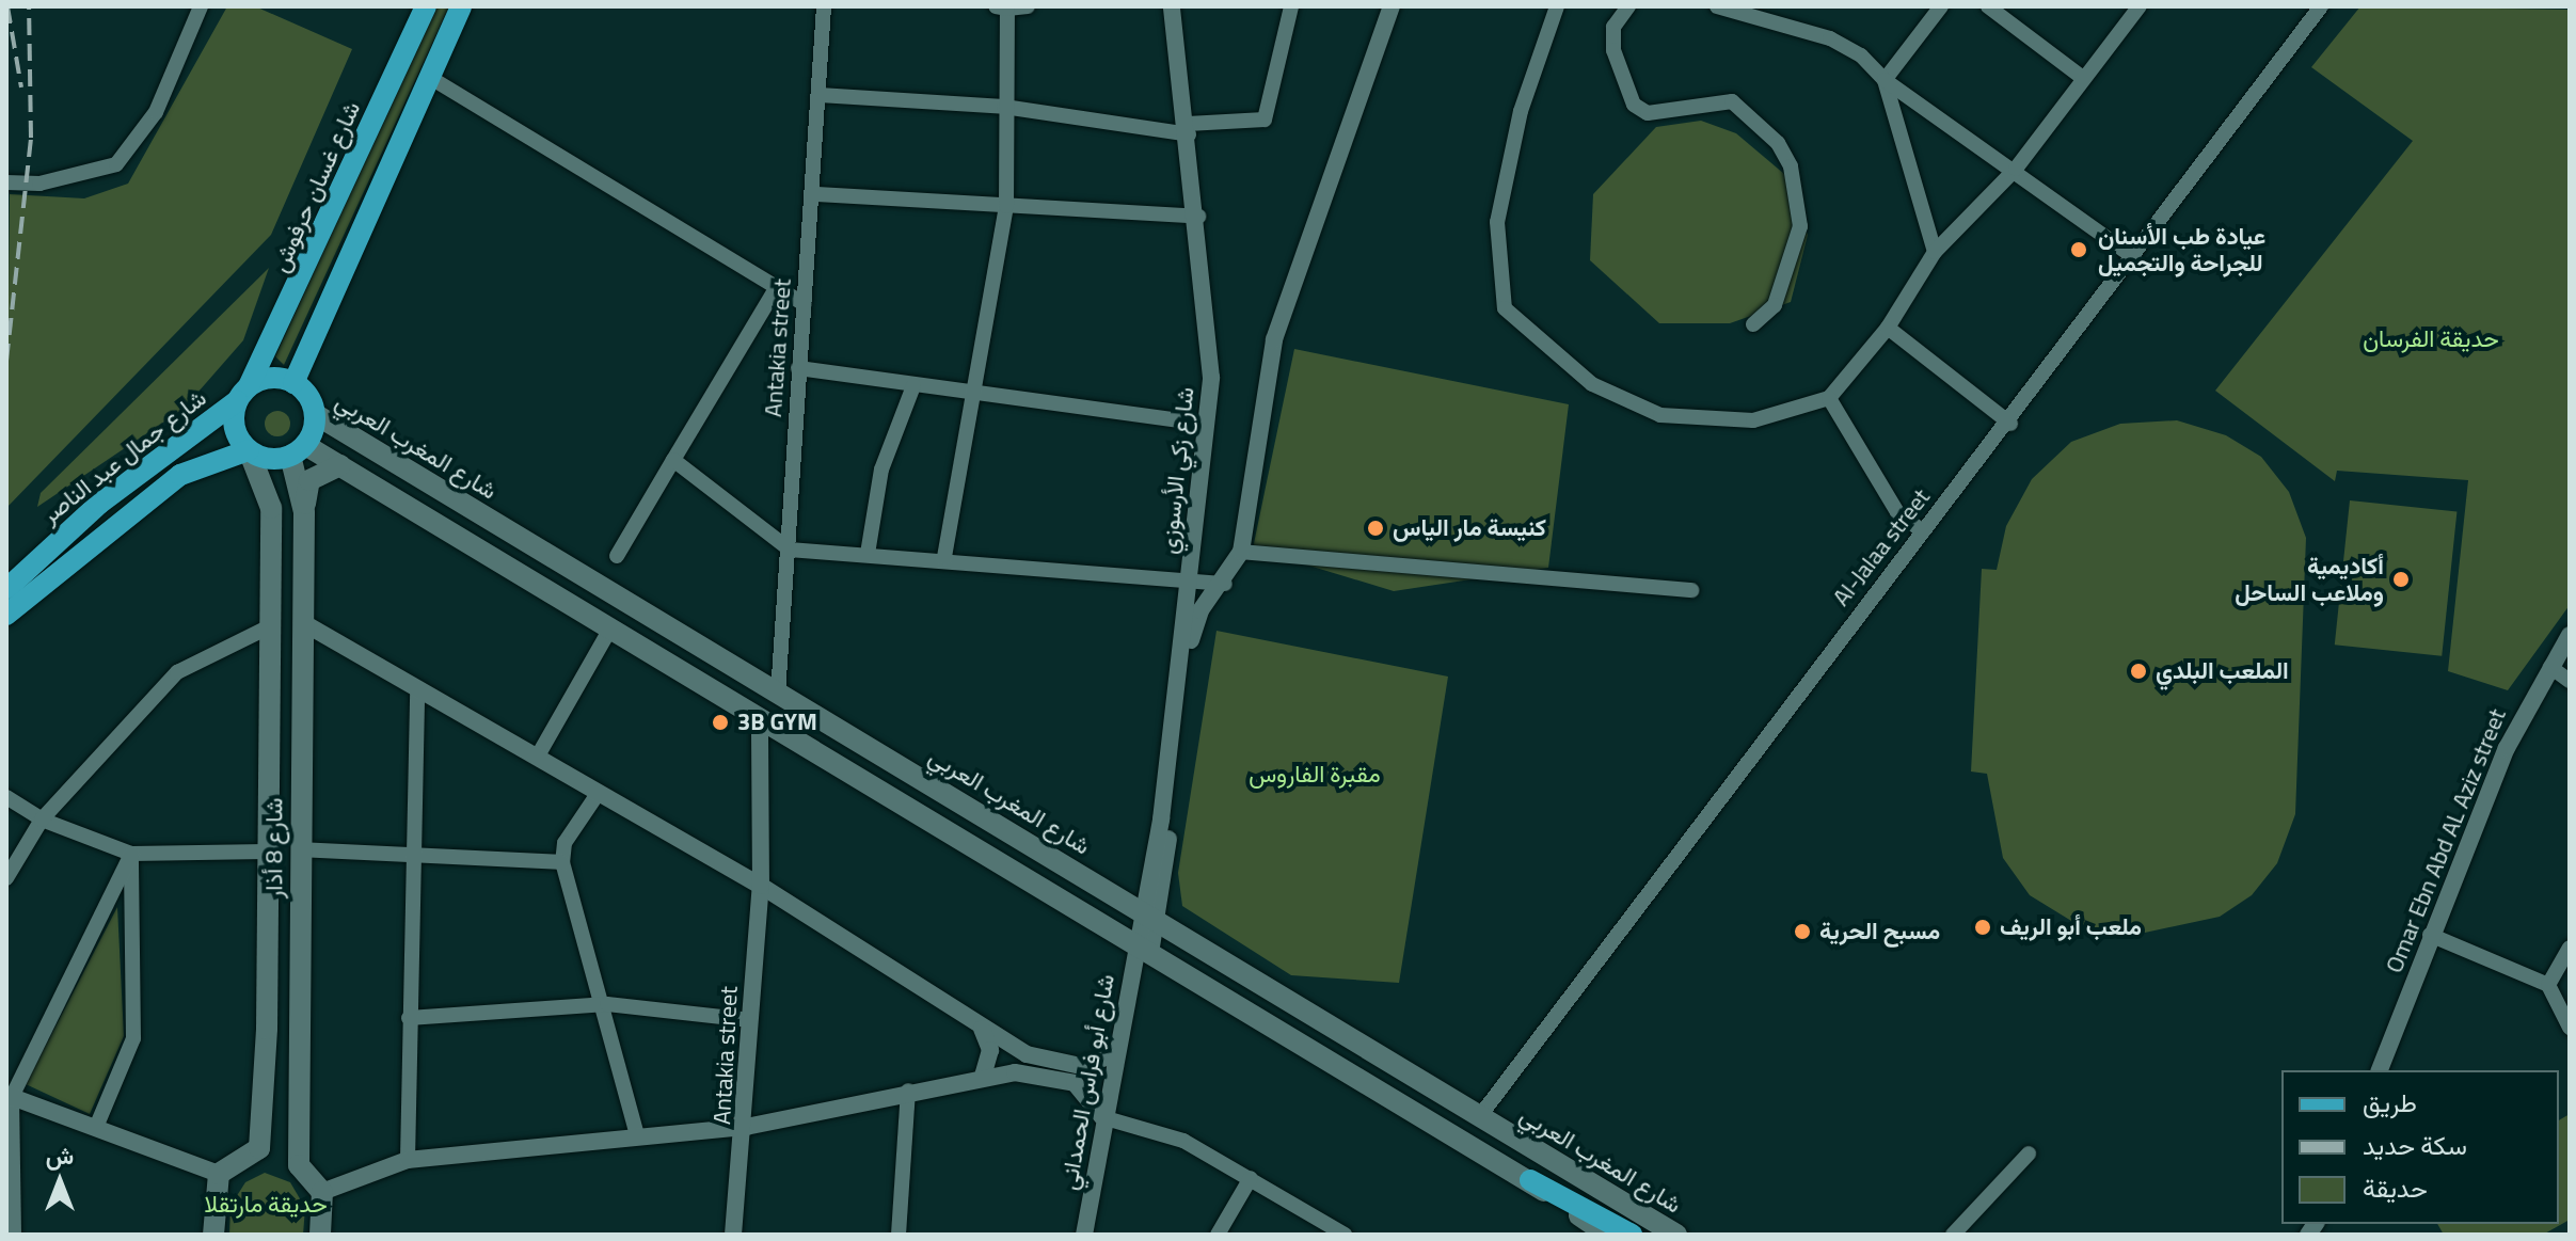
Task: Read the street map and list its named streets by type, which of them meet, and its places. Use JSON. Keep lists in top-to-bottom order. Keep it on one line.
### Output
{"streets":{"main road":["شارع غسان حرفوش","شارع المغرب العربي","شارع جمال عبد الناصر","شارع 8 أذار"],"street":["Antakia street","شارع زكي الأرسوزي","Al-Jalaa street","Omar Ebn Abd AL Aziz street","شارع أبو فراس الحمداني"]},"crossings":[["شارع غسان حرفوش","شارع المغرب العربي"],["شارع غسان حرفوش","شارع جمال عبد الناصر"],["شارع غسان حرفوش","شارع 8 أذار"],["Antakia street","شارع المغرب العربي"],["شارع المغرب العربي","شارع جمال عبد الناصر"],["شارع المغرب العربي","شارع زكي الأرسوزي"],["شارع المغرب العربي","Al-Jalaa street"],["شارع المغرب العربي","شارع 8 أذار"],["شارع جمال عبد الناصر","شارع 8 أذار"],["شارع زكي الأرسوزي","شارع أبو فراس الحمداني"]],"parks":["حديقة الفرسان","مقبرة الفاروس","حديقة مارتقلا"],"places":["عيادة طب الأسنان للجراحة والتجميل","كنيسة مار الياس","أكاديمية وملاعب الساحل","الملعب البلدي","3B GYM","ملعب أبو الريف","مسبح الحرية"],"legend":["طريق","سكة حديد","حديقة"],"north":"top"}
